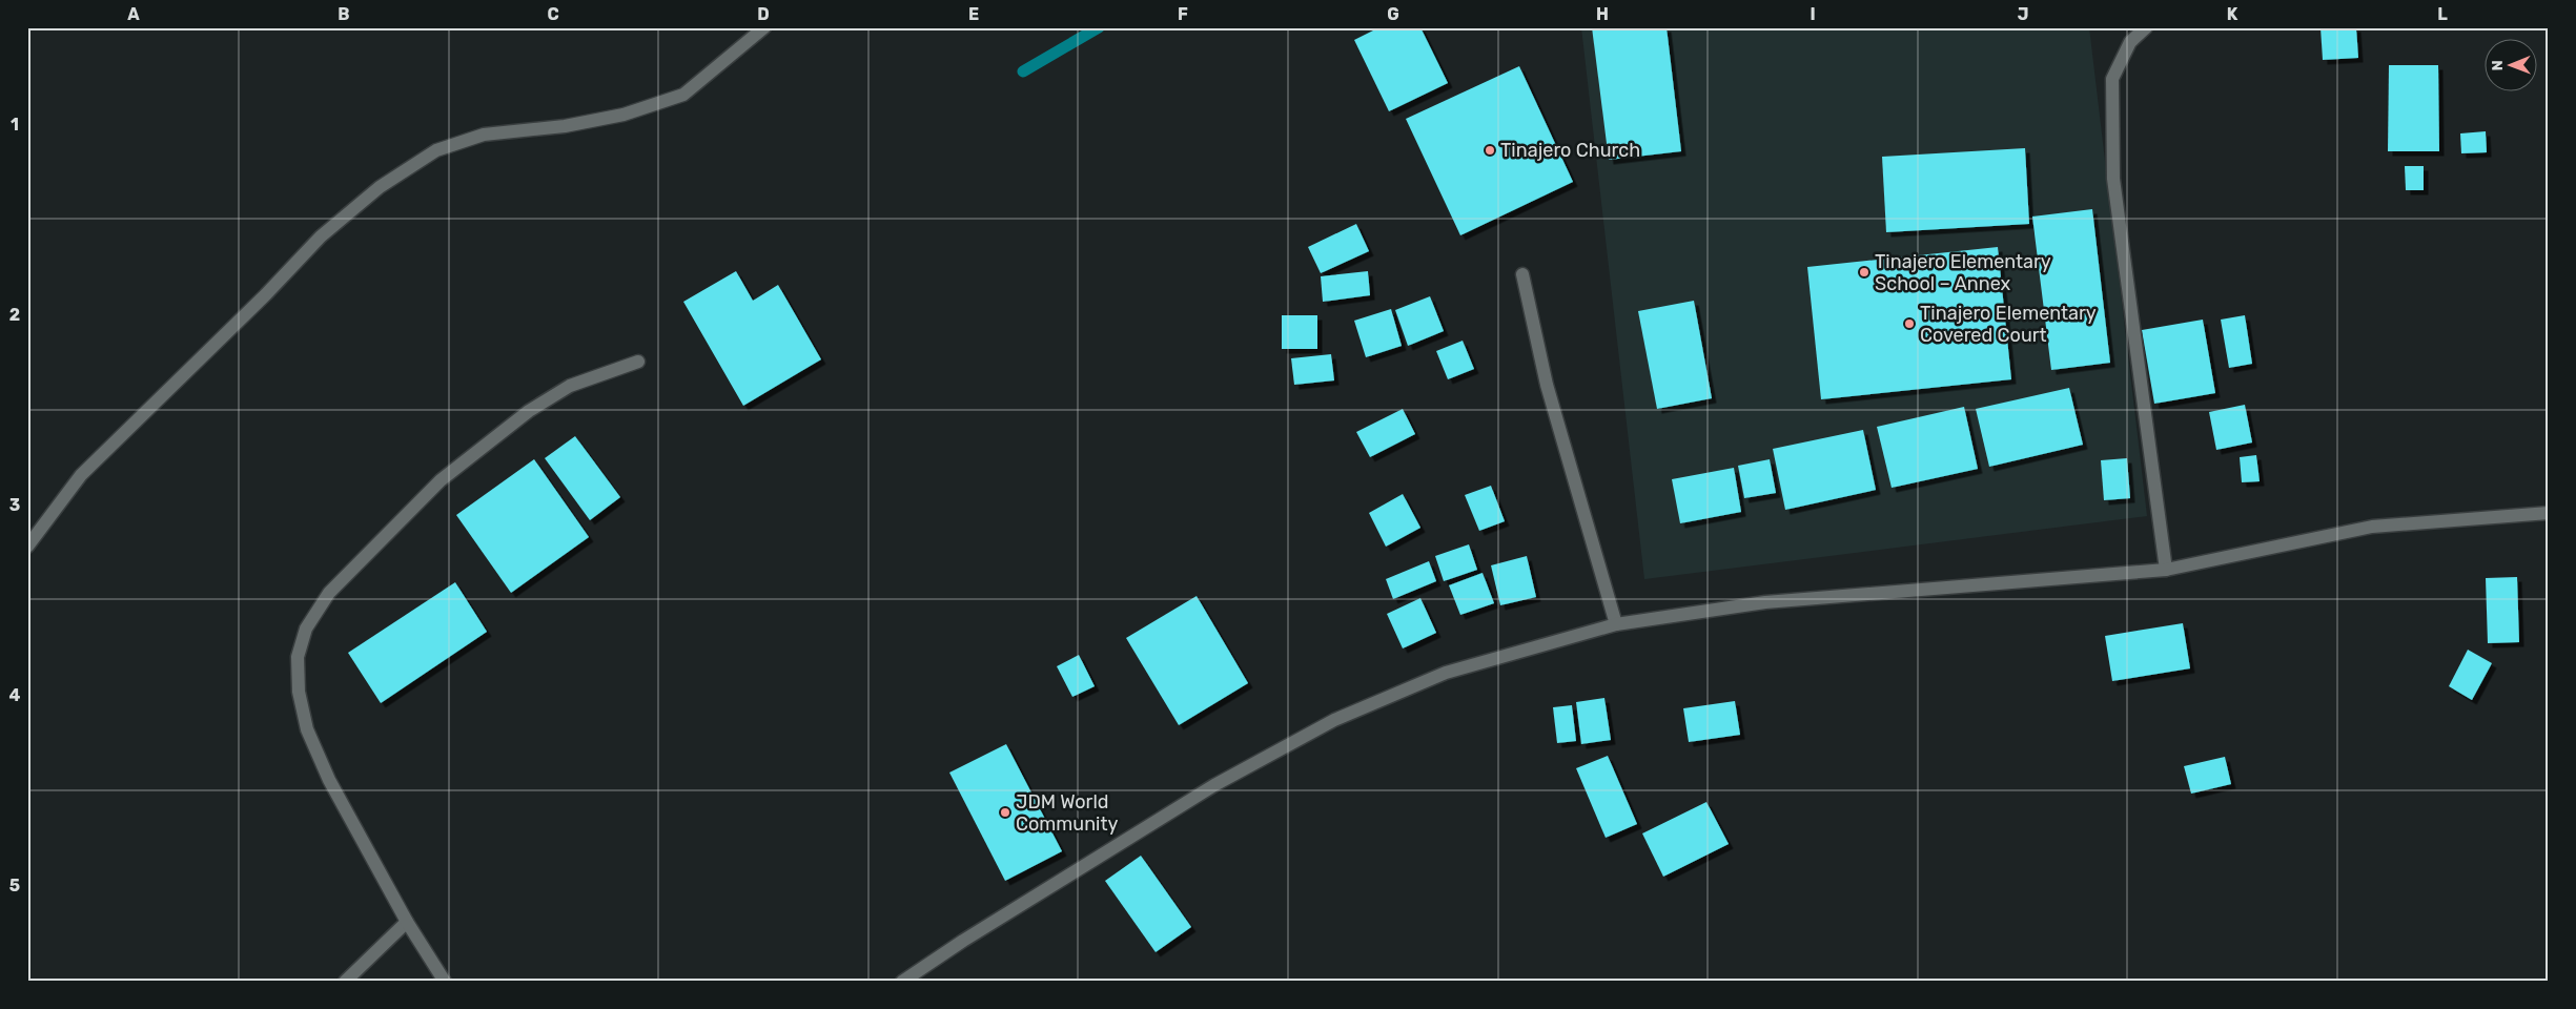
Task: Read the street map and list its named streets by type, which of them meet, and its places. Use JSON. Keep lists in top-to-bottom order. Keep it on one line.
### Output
{"places":["Tinajero Church","Tinajero Elementary School – Annex","Tinajero Elementary Covered Court","JDM World Community"],"north":"left","grid":{"columns":["A","B","C","D","E","F","G","H","I","J","K","L"],"rows":["1","2","3","4","5"]}}
